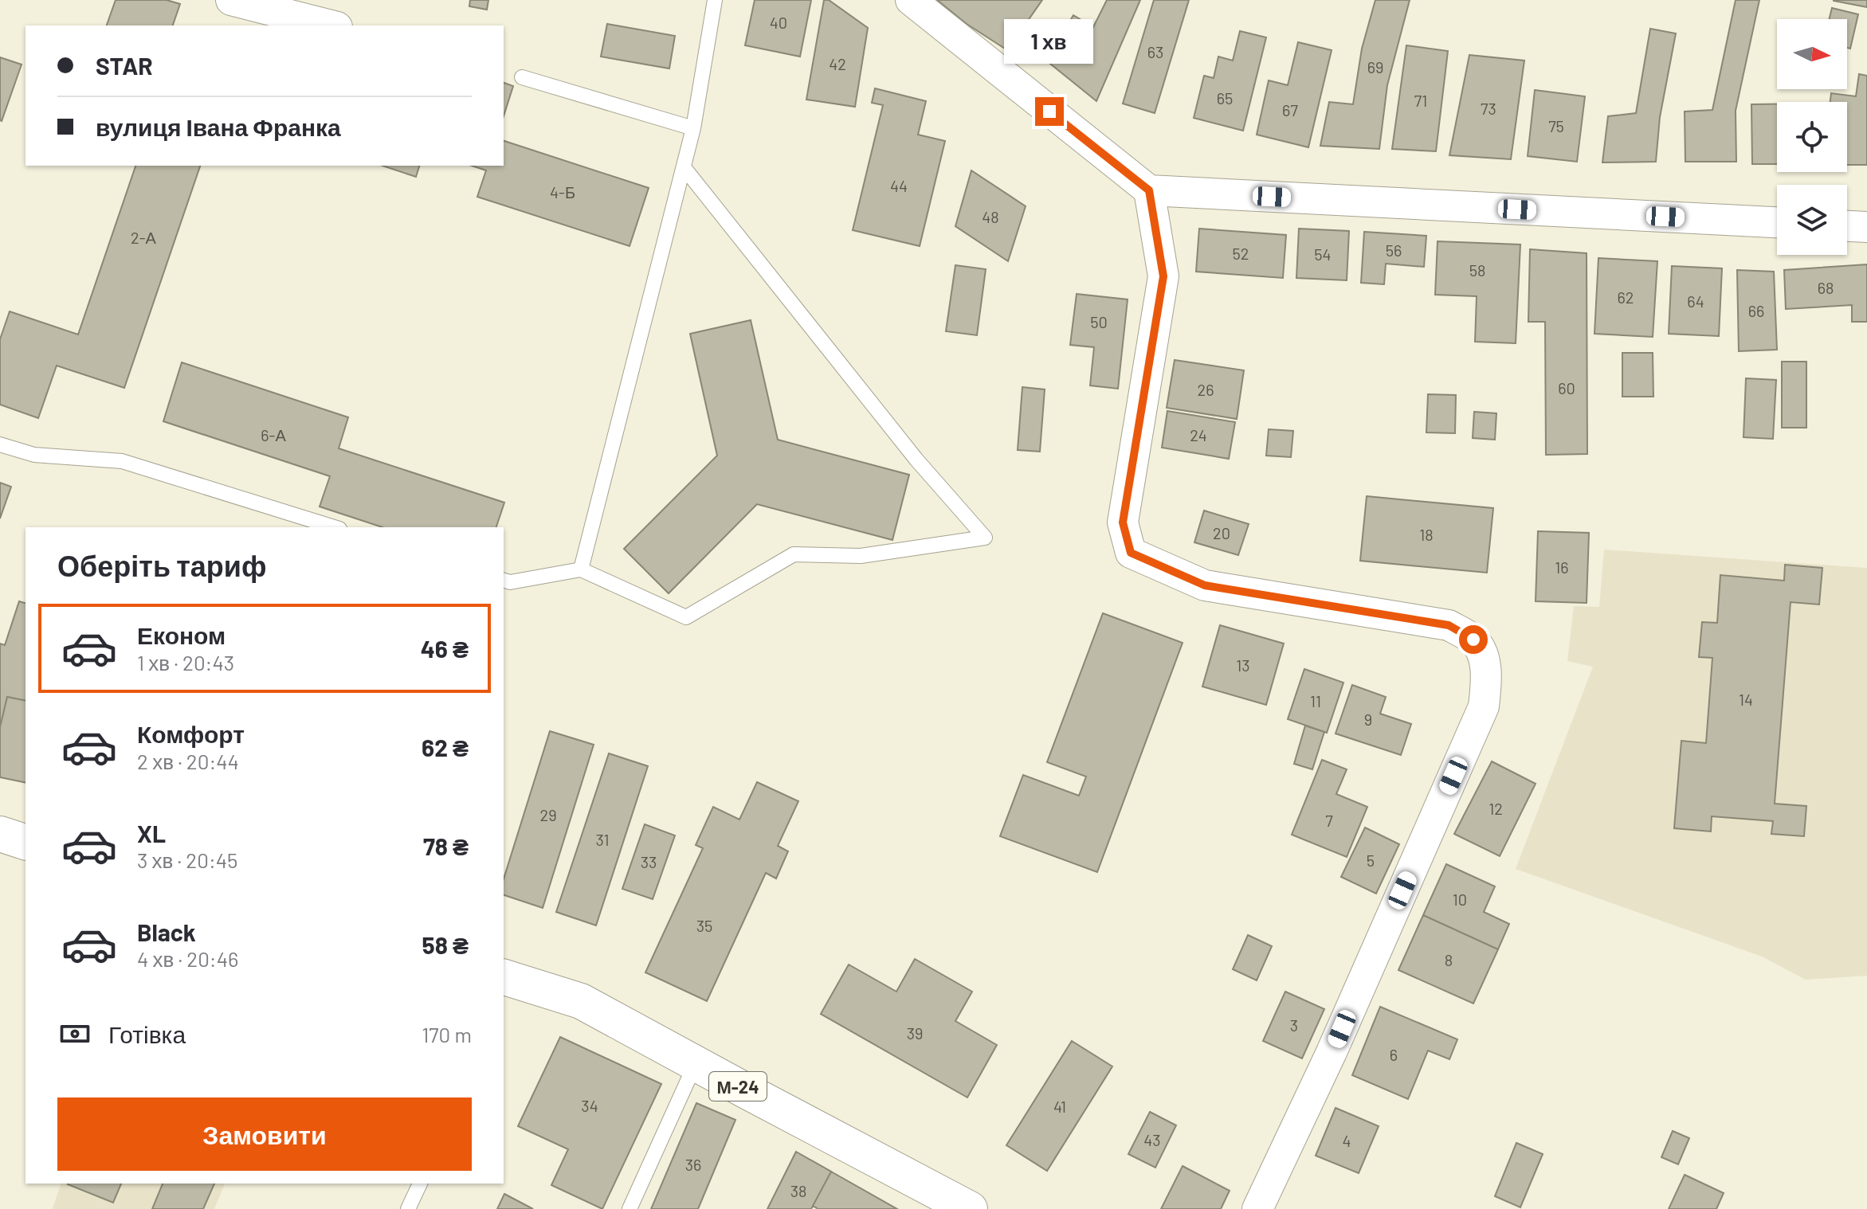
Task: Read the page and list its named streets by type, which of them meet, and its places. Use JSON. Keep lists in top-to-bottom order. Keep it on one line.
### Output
{"streets":{"highway":["М-24"]},"house_numbers":["40","63","42","69","65","71","73","67","75","44","4-Б","48","2-А","56","52","54","58","68","62","64","66","50","60","26","6-А","24","20","18","16","13","14","11","9","12","29","7","31","5","33","10","35","8","3","39","6","34","41","43","4","36","38"],"north":"right","page":{"bubble":"1 хв","banner":["STAR","вулиця Івана Франка"],"heading":"Оберіть тариф","list":[{"name":"Економ","note":"1 хв · 20:43","value":"46 ₴"},{"name":"Комфорт","note":"2 хв · 20:44","value":"62 ₴"},{"name":"XL","note":"3 хв · 20:45","value":"78 ₴"},{"name":"Black","note":"4 хв · 20:46","value":"58 ₴"}],"pay":["Готівка","170 m"],"buttons":"Замовити"}}
